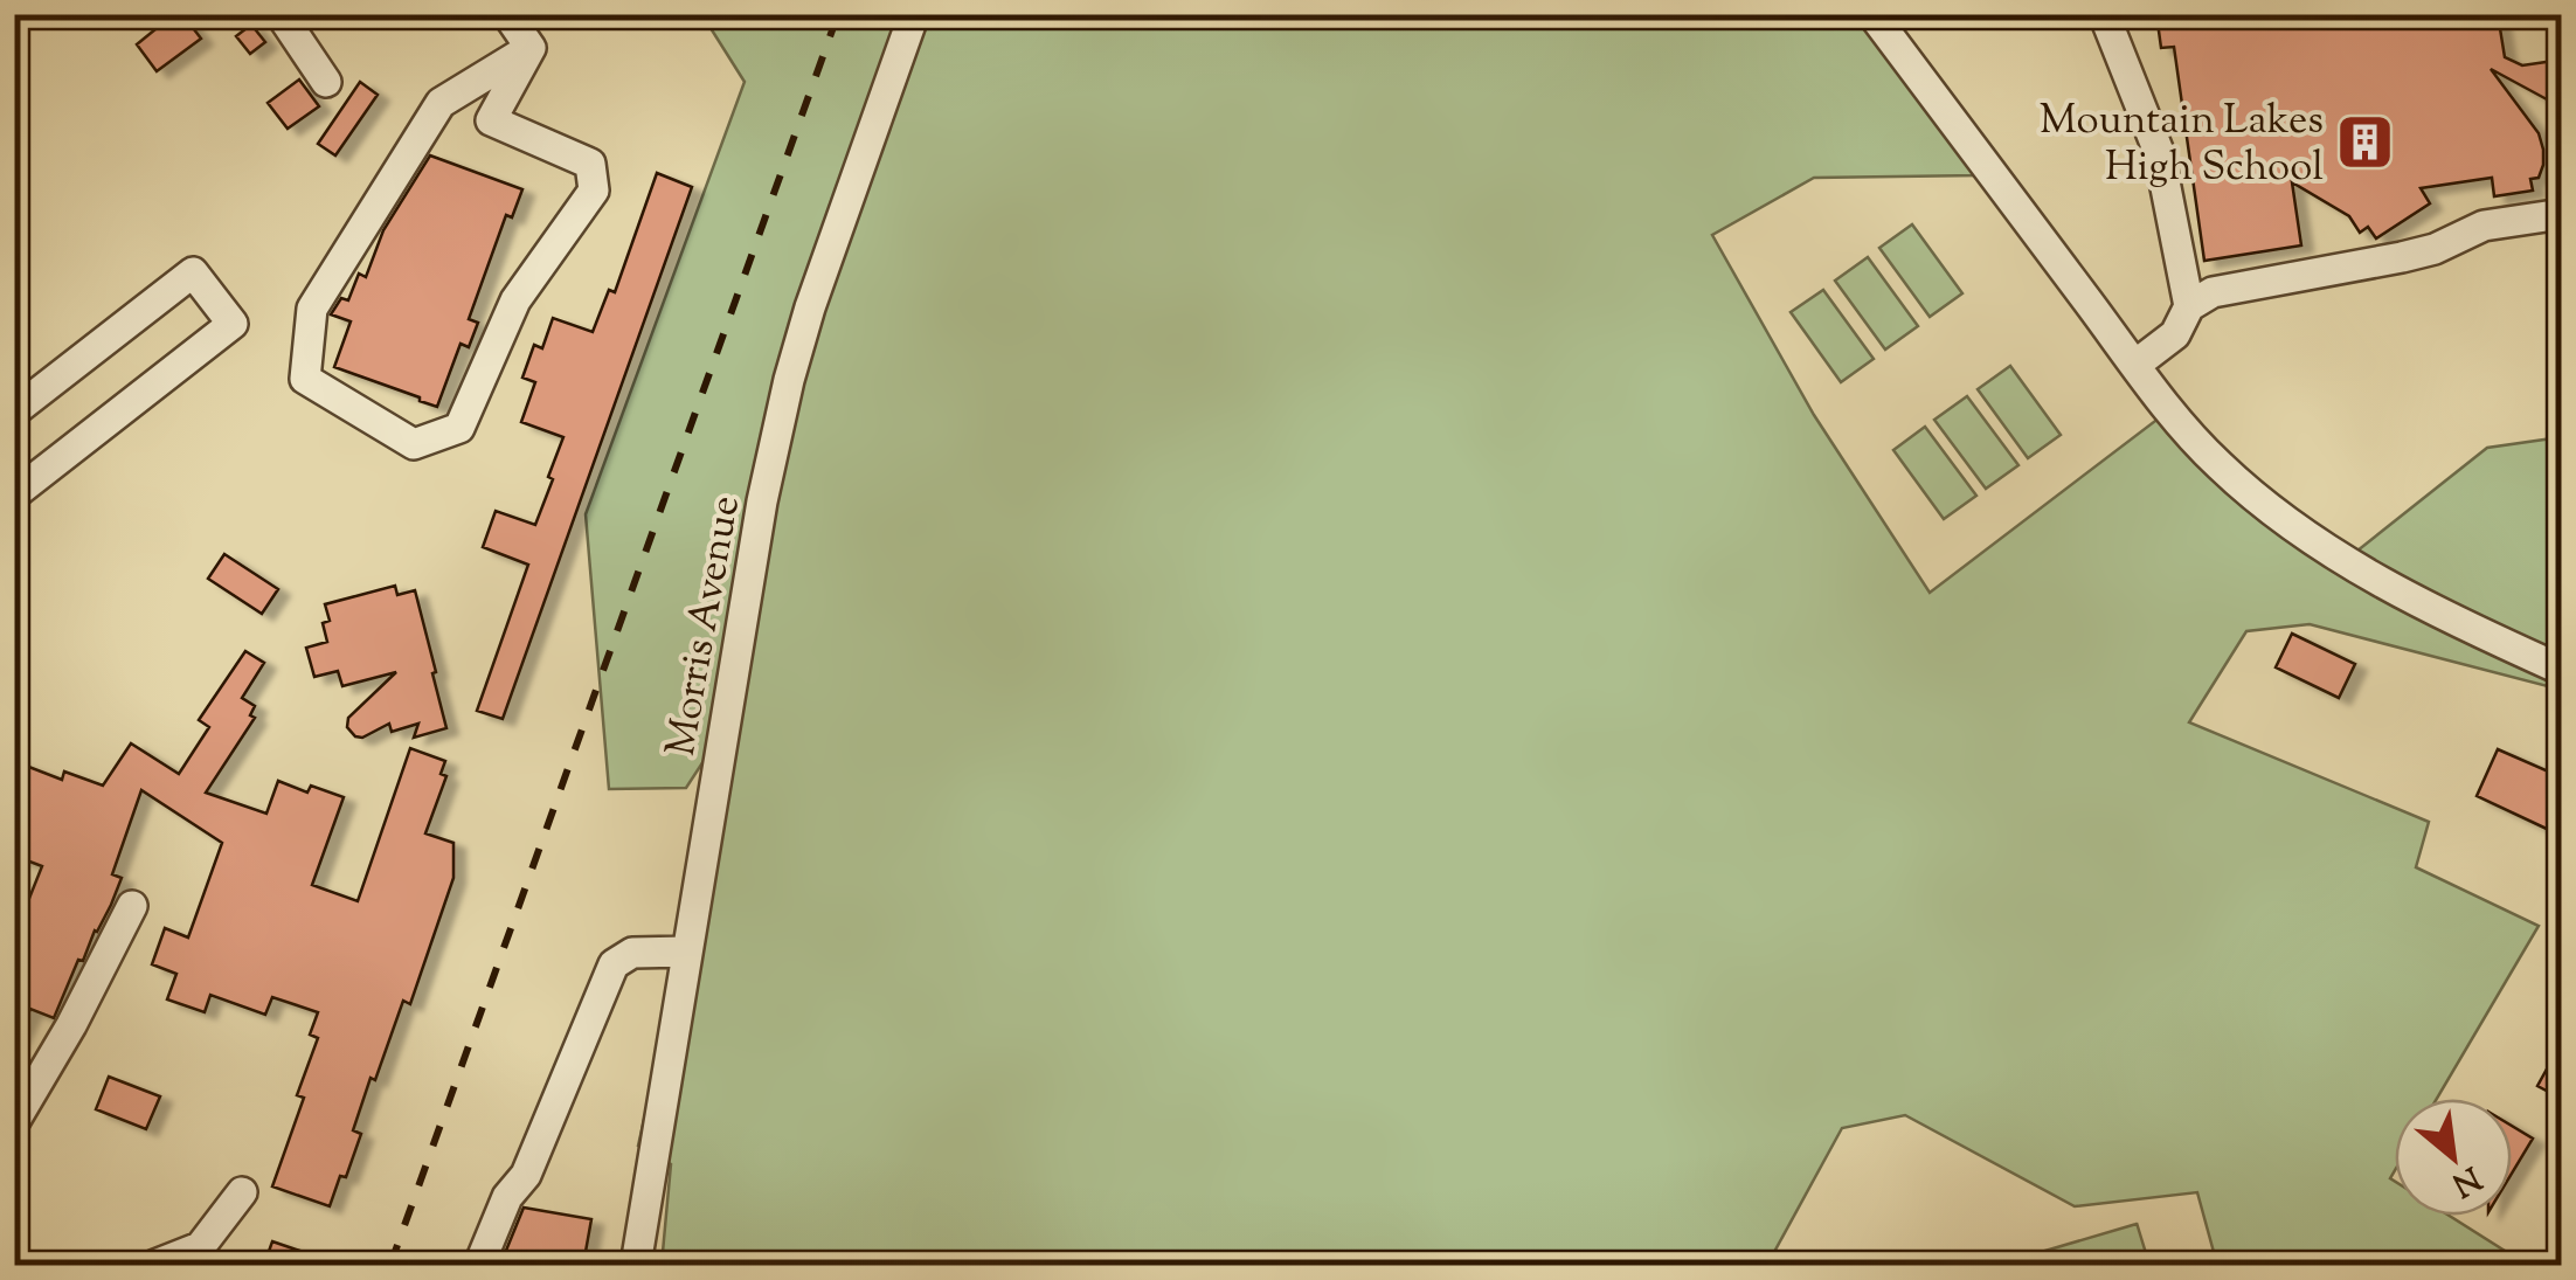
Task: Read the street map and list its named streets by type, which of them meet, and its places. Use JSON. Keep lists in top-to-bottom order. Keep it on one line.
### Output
{"streets":{"street":["Morris Avenue"]},"places":{"building":["Mountain Lakes High School"]},"north":"bottom right"}
